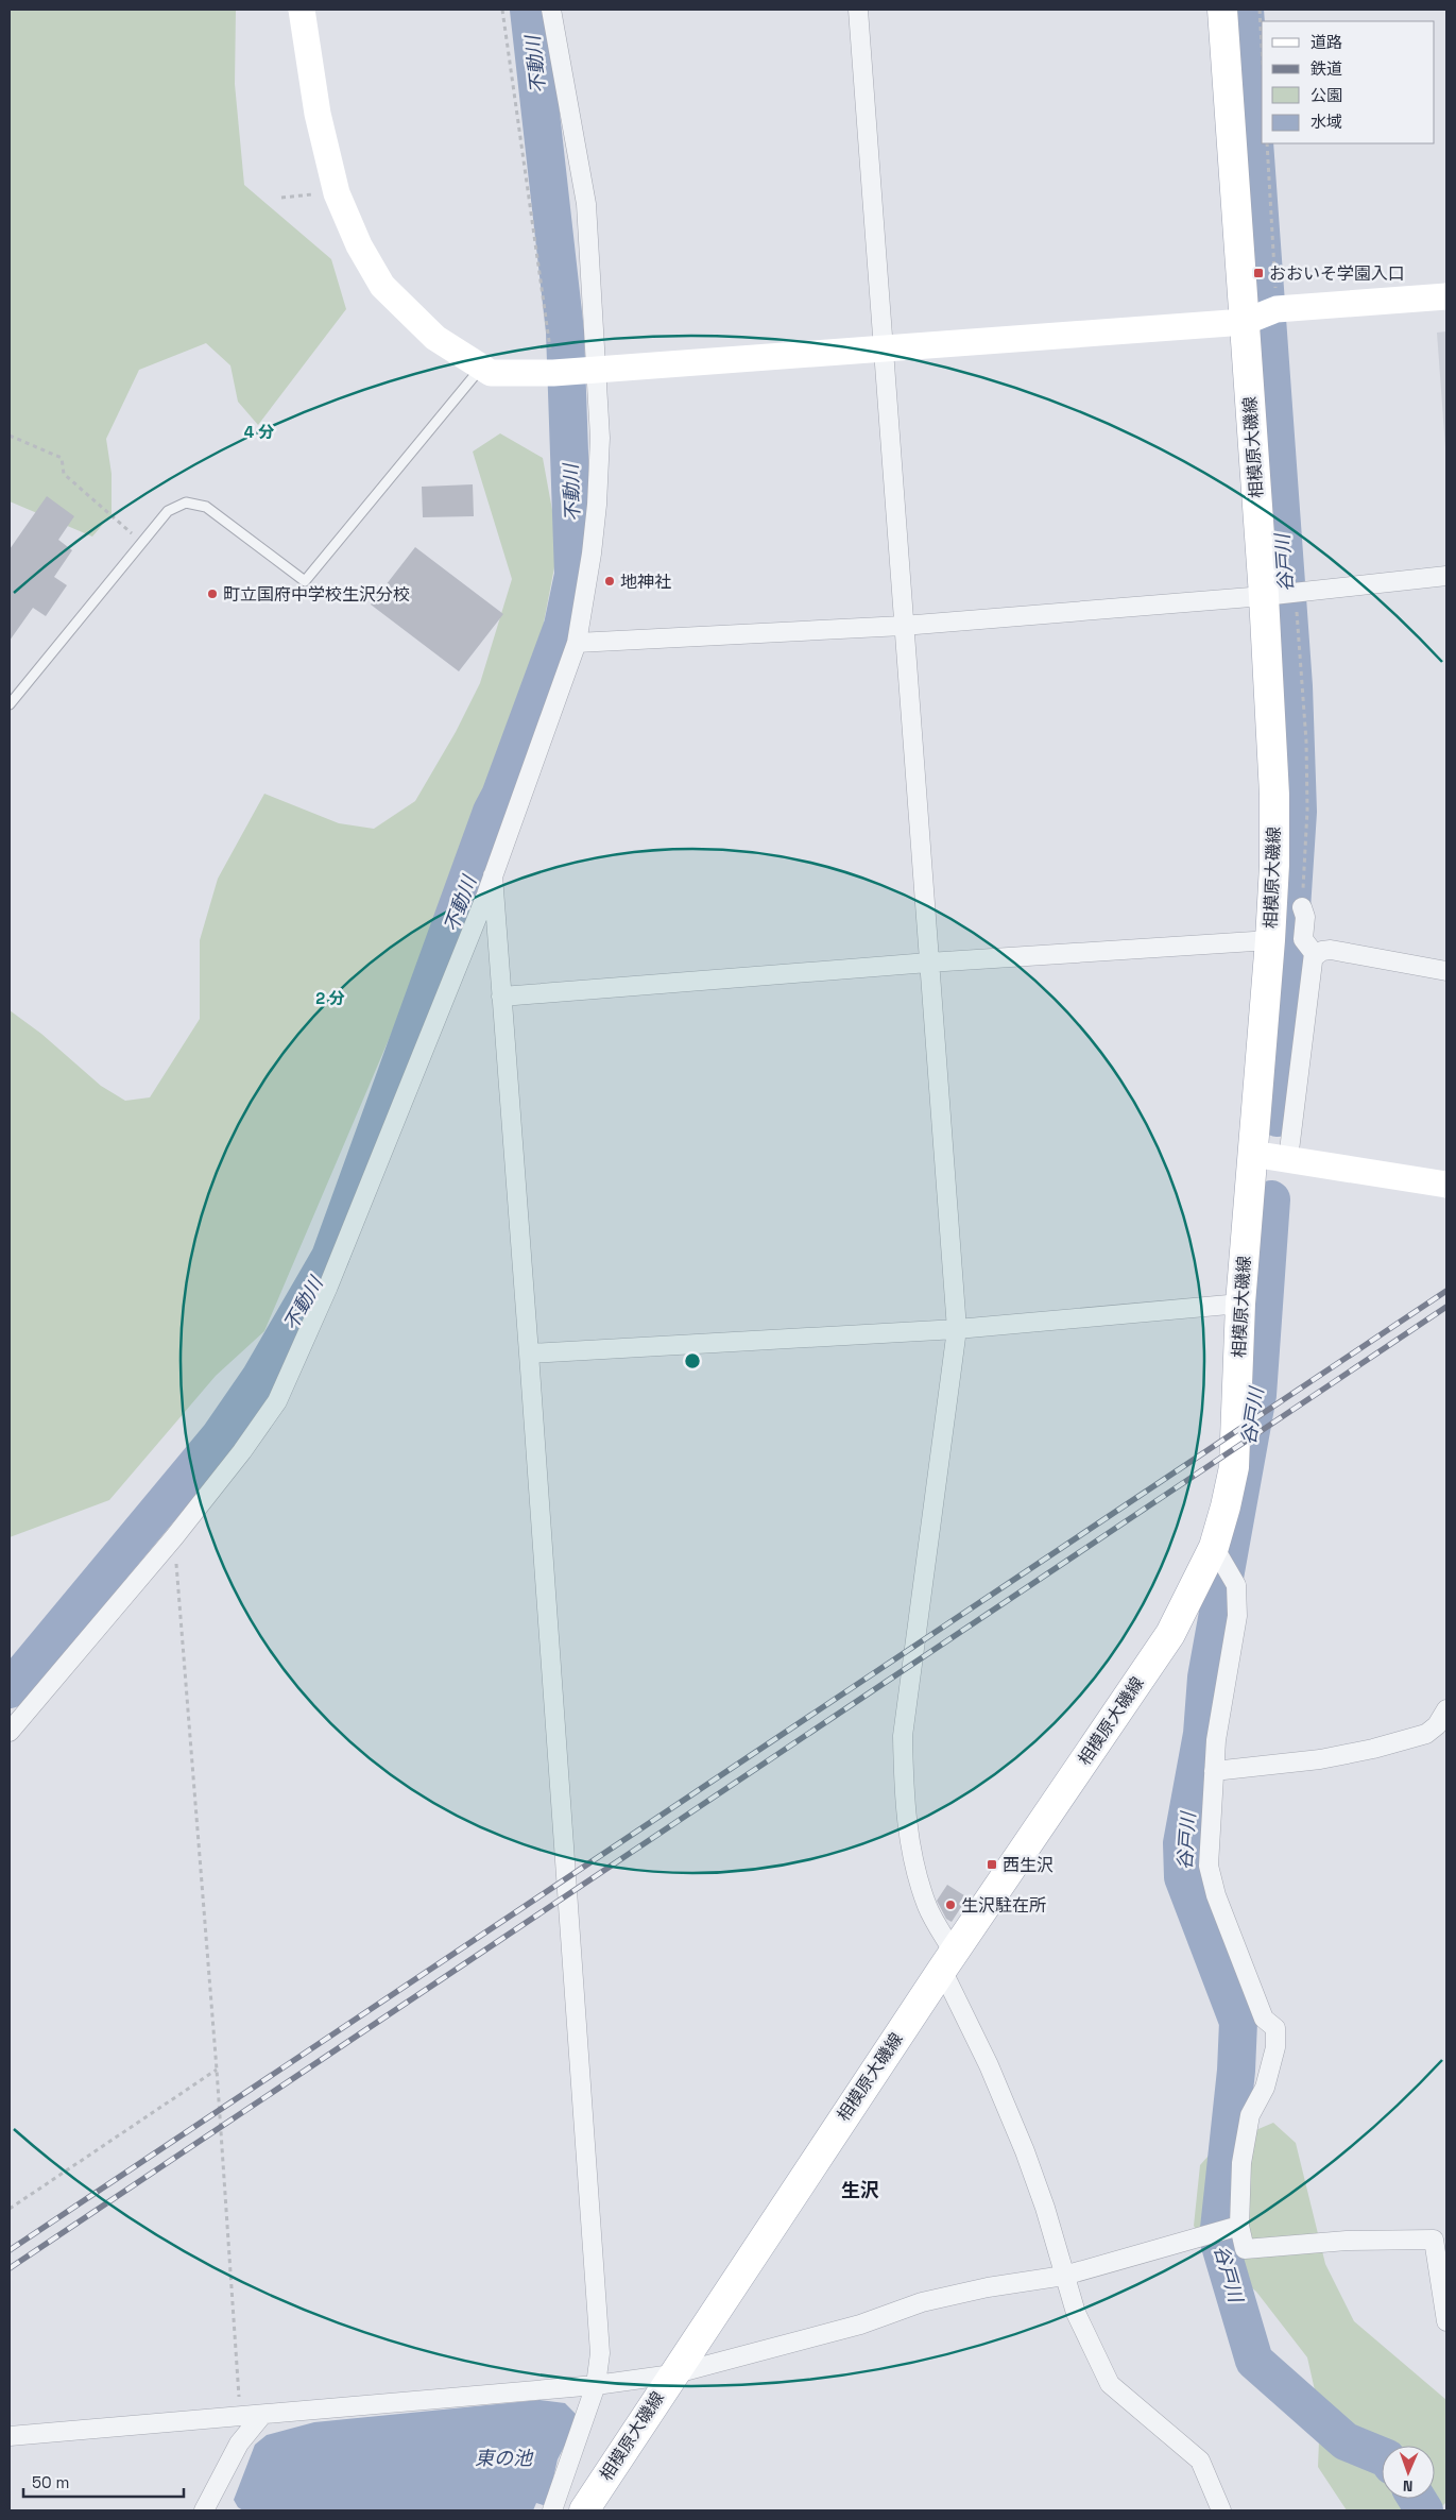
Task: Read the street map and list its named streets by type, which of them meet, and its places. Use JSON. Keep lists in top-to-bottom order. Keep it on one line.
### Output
{"streets":{"main road":["相模原大磯線"]},"districts":["生沢"],"water":["不動川","谷戸川","東の池"],"places":{"transit":["おおいそ学園入口","西生沢"],"other":["地神社","町立国府中学校生沢分校","生沢駐在所"]},"legend":["道路","鉄道","公園","水域"],"scale_bar":"50 m","north":"bottom","rings":["4 分","2 分"]}
